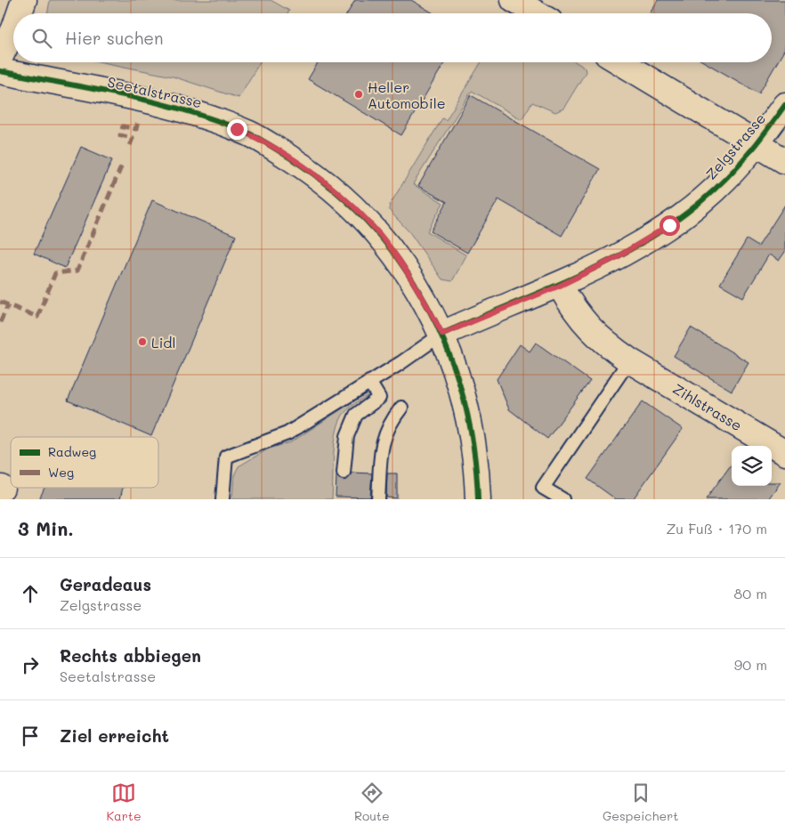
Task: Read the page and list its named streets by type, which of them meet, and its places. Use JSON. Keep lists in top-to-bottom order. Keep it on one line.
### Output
{"streets":{"street":["Seetalstrasse","Zelgstrasse","Zihlstrasse"]},"crossings":[["Seetalstrasse","Zelgstrasse"],["Zelgstrasse","Zihlstrasse"]],"places":["Heller Automobile","Lidl"],"legend":["Radweg","Weg"],"page":{"search":"Hier suchen","heading":["3 Min.","Zu Fuß · 170 m"],"list":[["Geradeaus","Zelgstrasse","80 m"],["Rechts abbiegen","Seetalstrasse","90 m"],"Ziel erreicht"],"nav":["Karte","Route","Gespeichert"]}}
